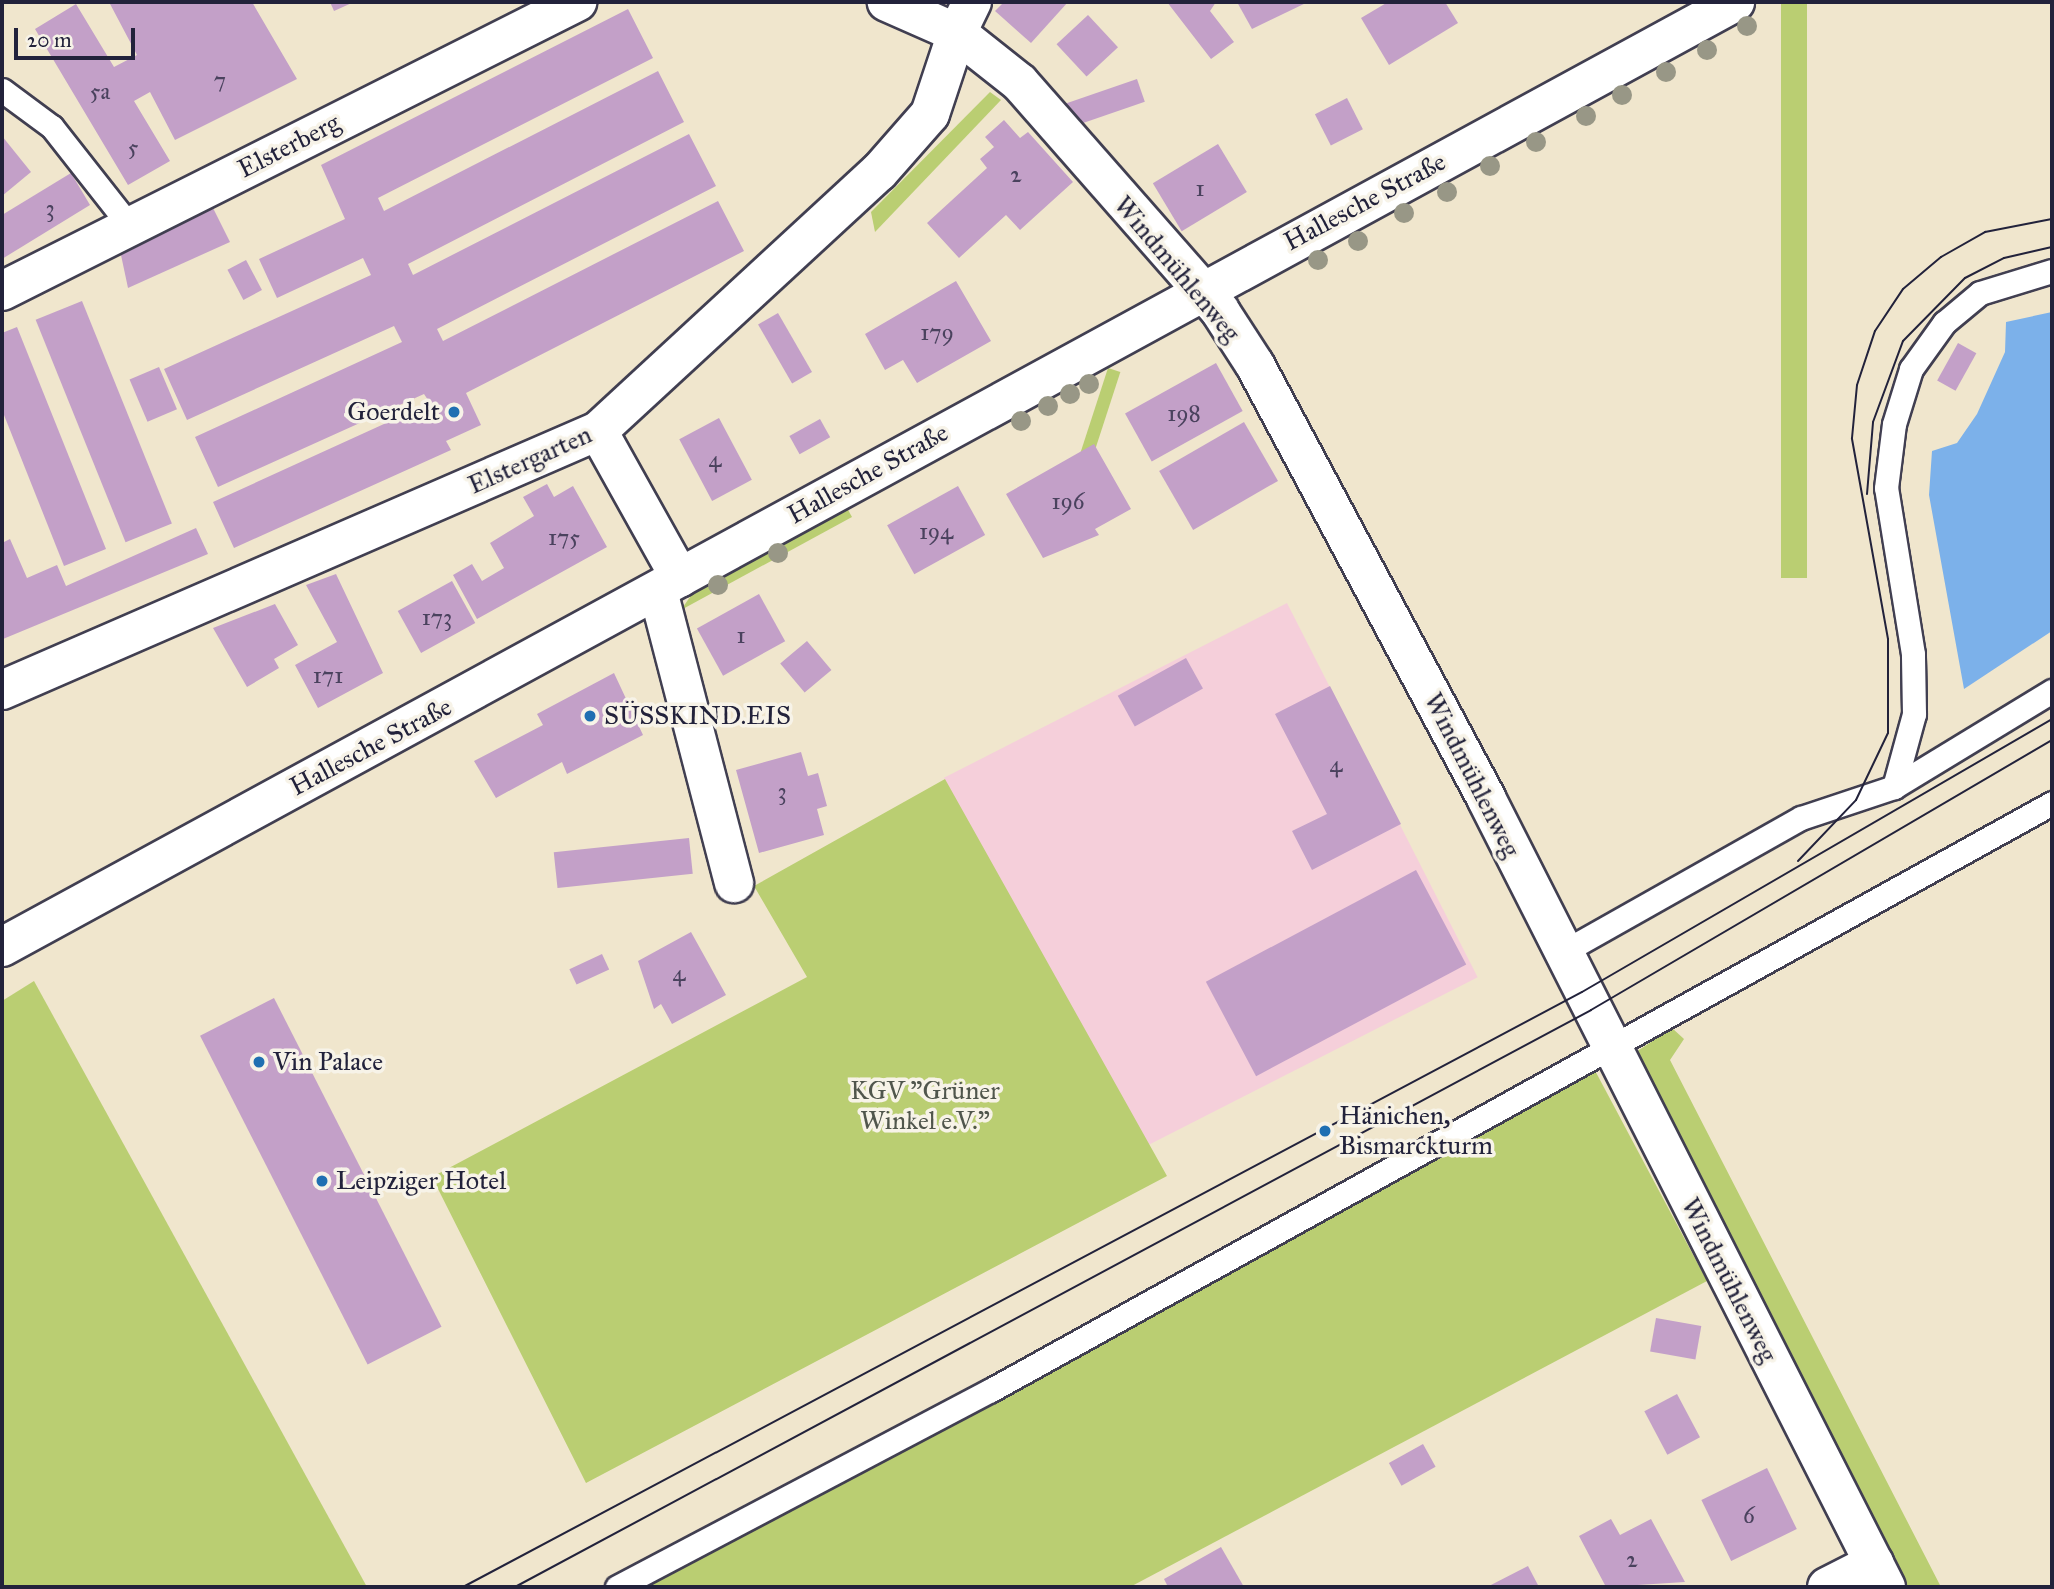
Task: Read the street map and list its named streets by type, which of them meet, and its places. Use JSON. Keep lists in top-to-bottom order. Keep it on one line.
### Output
{"streets":{"street":["Elsterberg","Hallesche Straße","Windmühlenweg","Elstergarten"]},"crossings":[["Hallesche Straße","Windmühlenweg"],["Windmühlenweg","Elstergarten"]],"parks":["KGV \"Grüner Winkel e.V.\""],"places":["Goerdelt","SÜSSKIND.EIS","Vin Palace","Hänichen, Bismarckturm","Leipziger Hotel"],"house_numbers":["7","5a","5","2","1","3","179","198","4","196","194","175","173","1","171","4","3","4","6","2"],"scale_bar":"20 m"}
